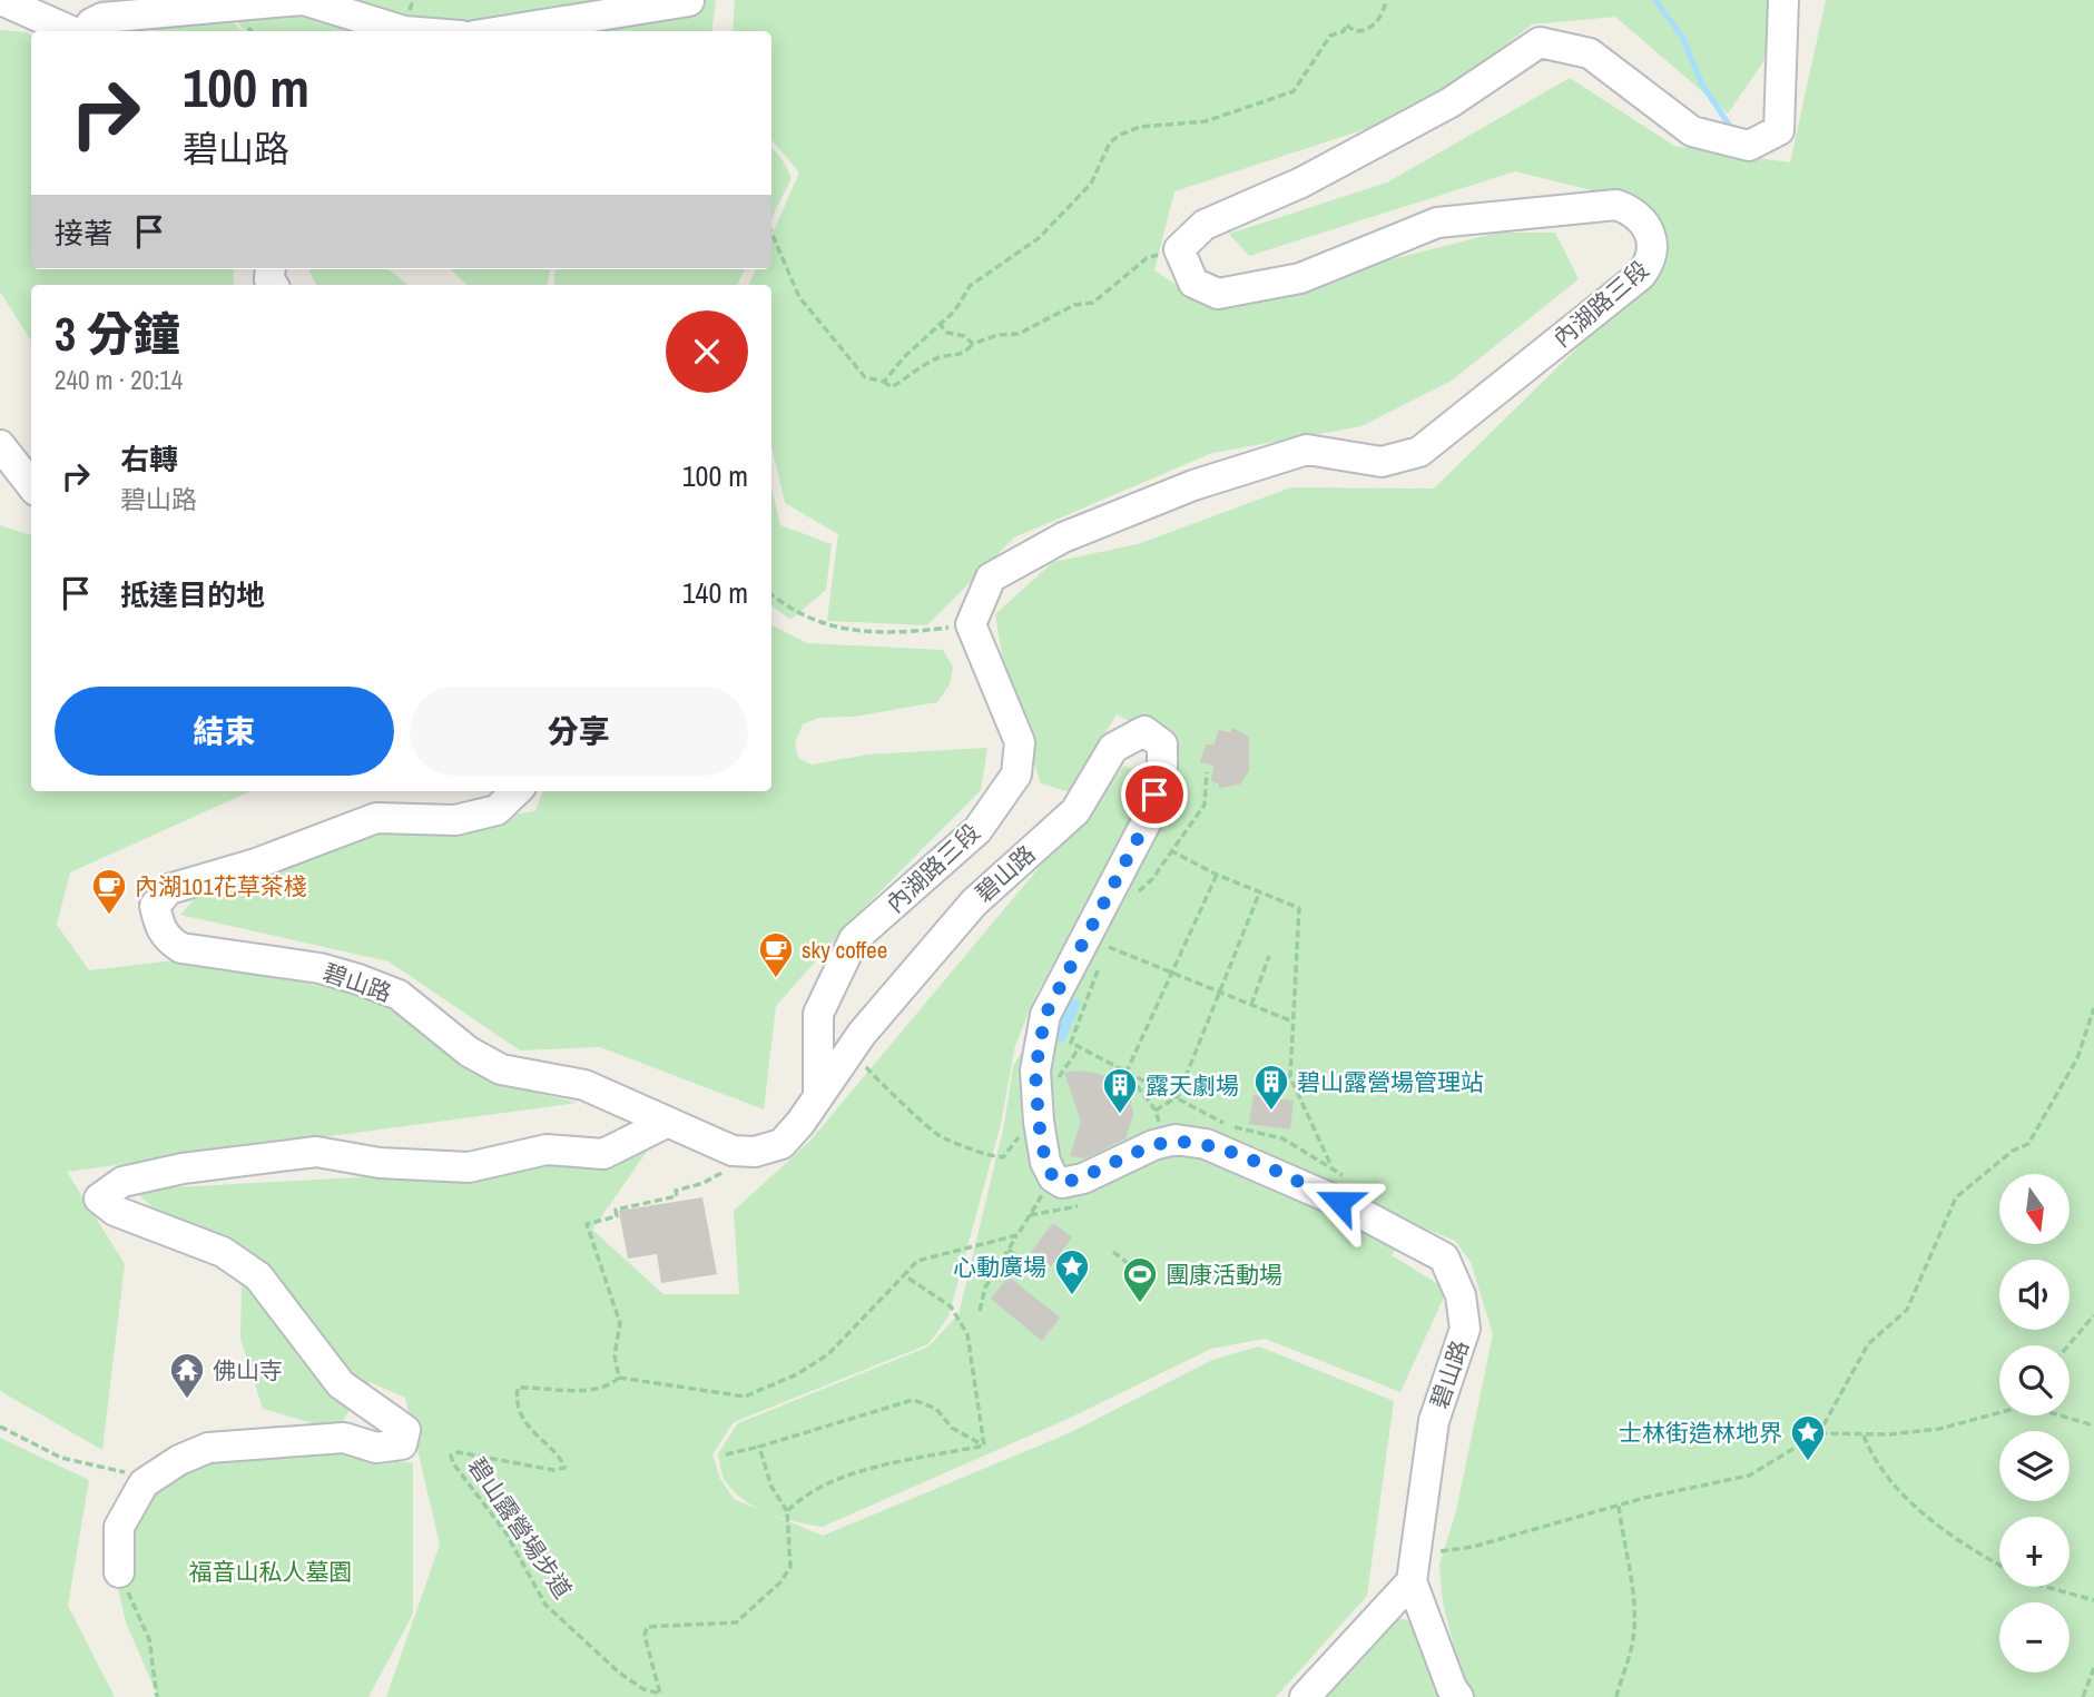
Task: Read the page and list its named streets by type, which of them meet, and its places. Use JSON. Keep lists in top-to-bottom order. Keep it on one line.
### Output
{"streets":{"street":["內湖路三段","碧山路"],"path":["碧山露營場步道"]},"crossings":[["內湖路三段","碧山路"]],"parks":["福音山私人墓園"],"places":{"cafe":["內湖101花草茶棧","sky coffee"],"building":["碧山露營場管理站","露天劇場"],"place":["心動廣場","士林街造林地界"],"sports":["團康活動場"],"temple":["佛山寺"]},"north":"bottom","page":{"turn":["100 m","碧山路"],"then":"接著","heading":["3 分鐘","240 m · 20:14"],"list":[{"name":"右轉","note":"碧山路","value":"100 m"},{"name":"抵達目的地","value":"140 m"}],"buttons":["結束","分享"],"map_buttons":["+","−"]}}
